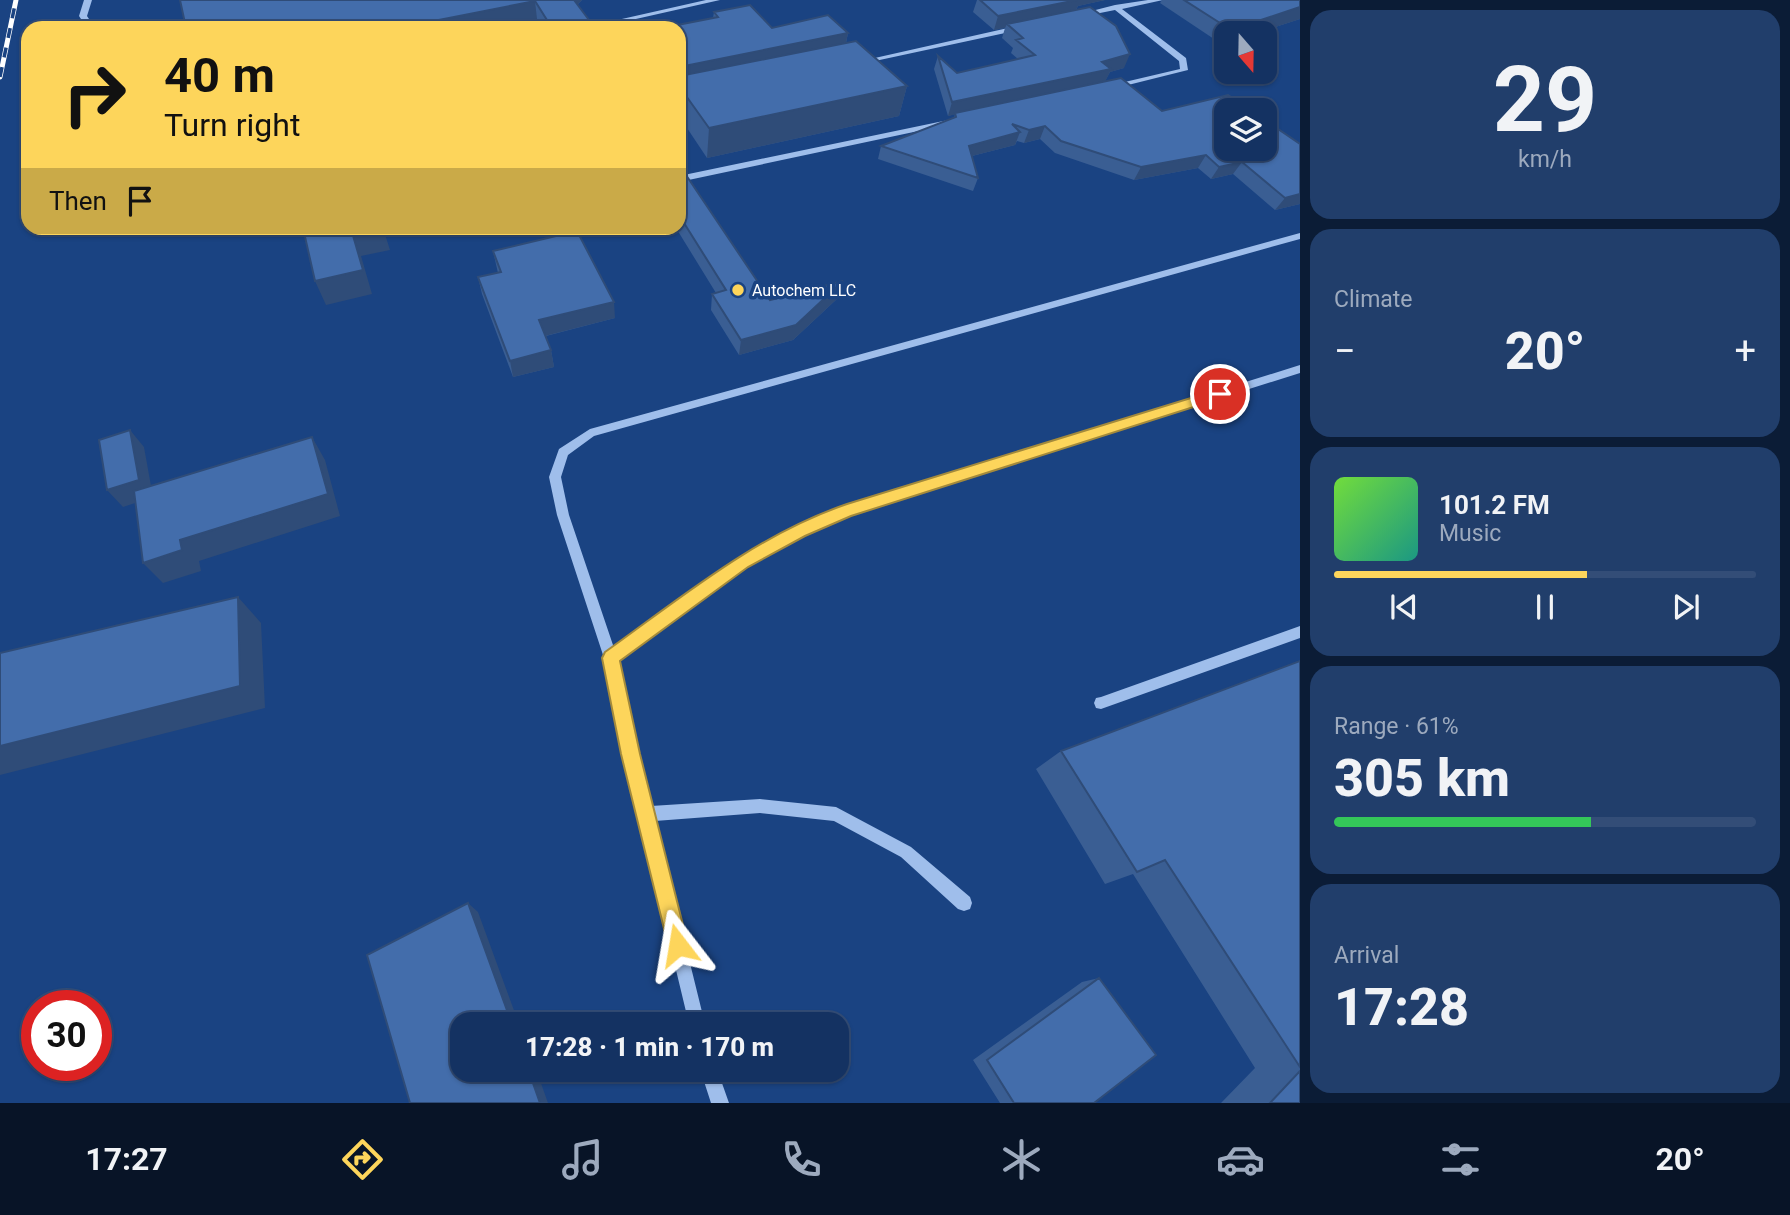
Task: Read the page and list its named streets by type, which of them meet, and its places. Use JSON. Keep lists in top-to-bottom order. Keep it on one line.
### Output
{"places":["Autochem LLC"],"north":"bottom","page":{"tile":[["29","km/h"],"Climate",["Range · 61%","305 km"],["Arrival","17:28"]],"turn":["40 m","Turn right"],"then":"Then","heat":["−","20°","+"],"song":["101.2 FM","Music"],"limit":"30","trip":"17:28 · 1 min · 170 m","tabs":["17:27","20°"]}}
